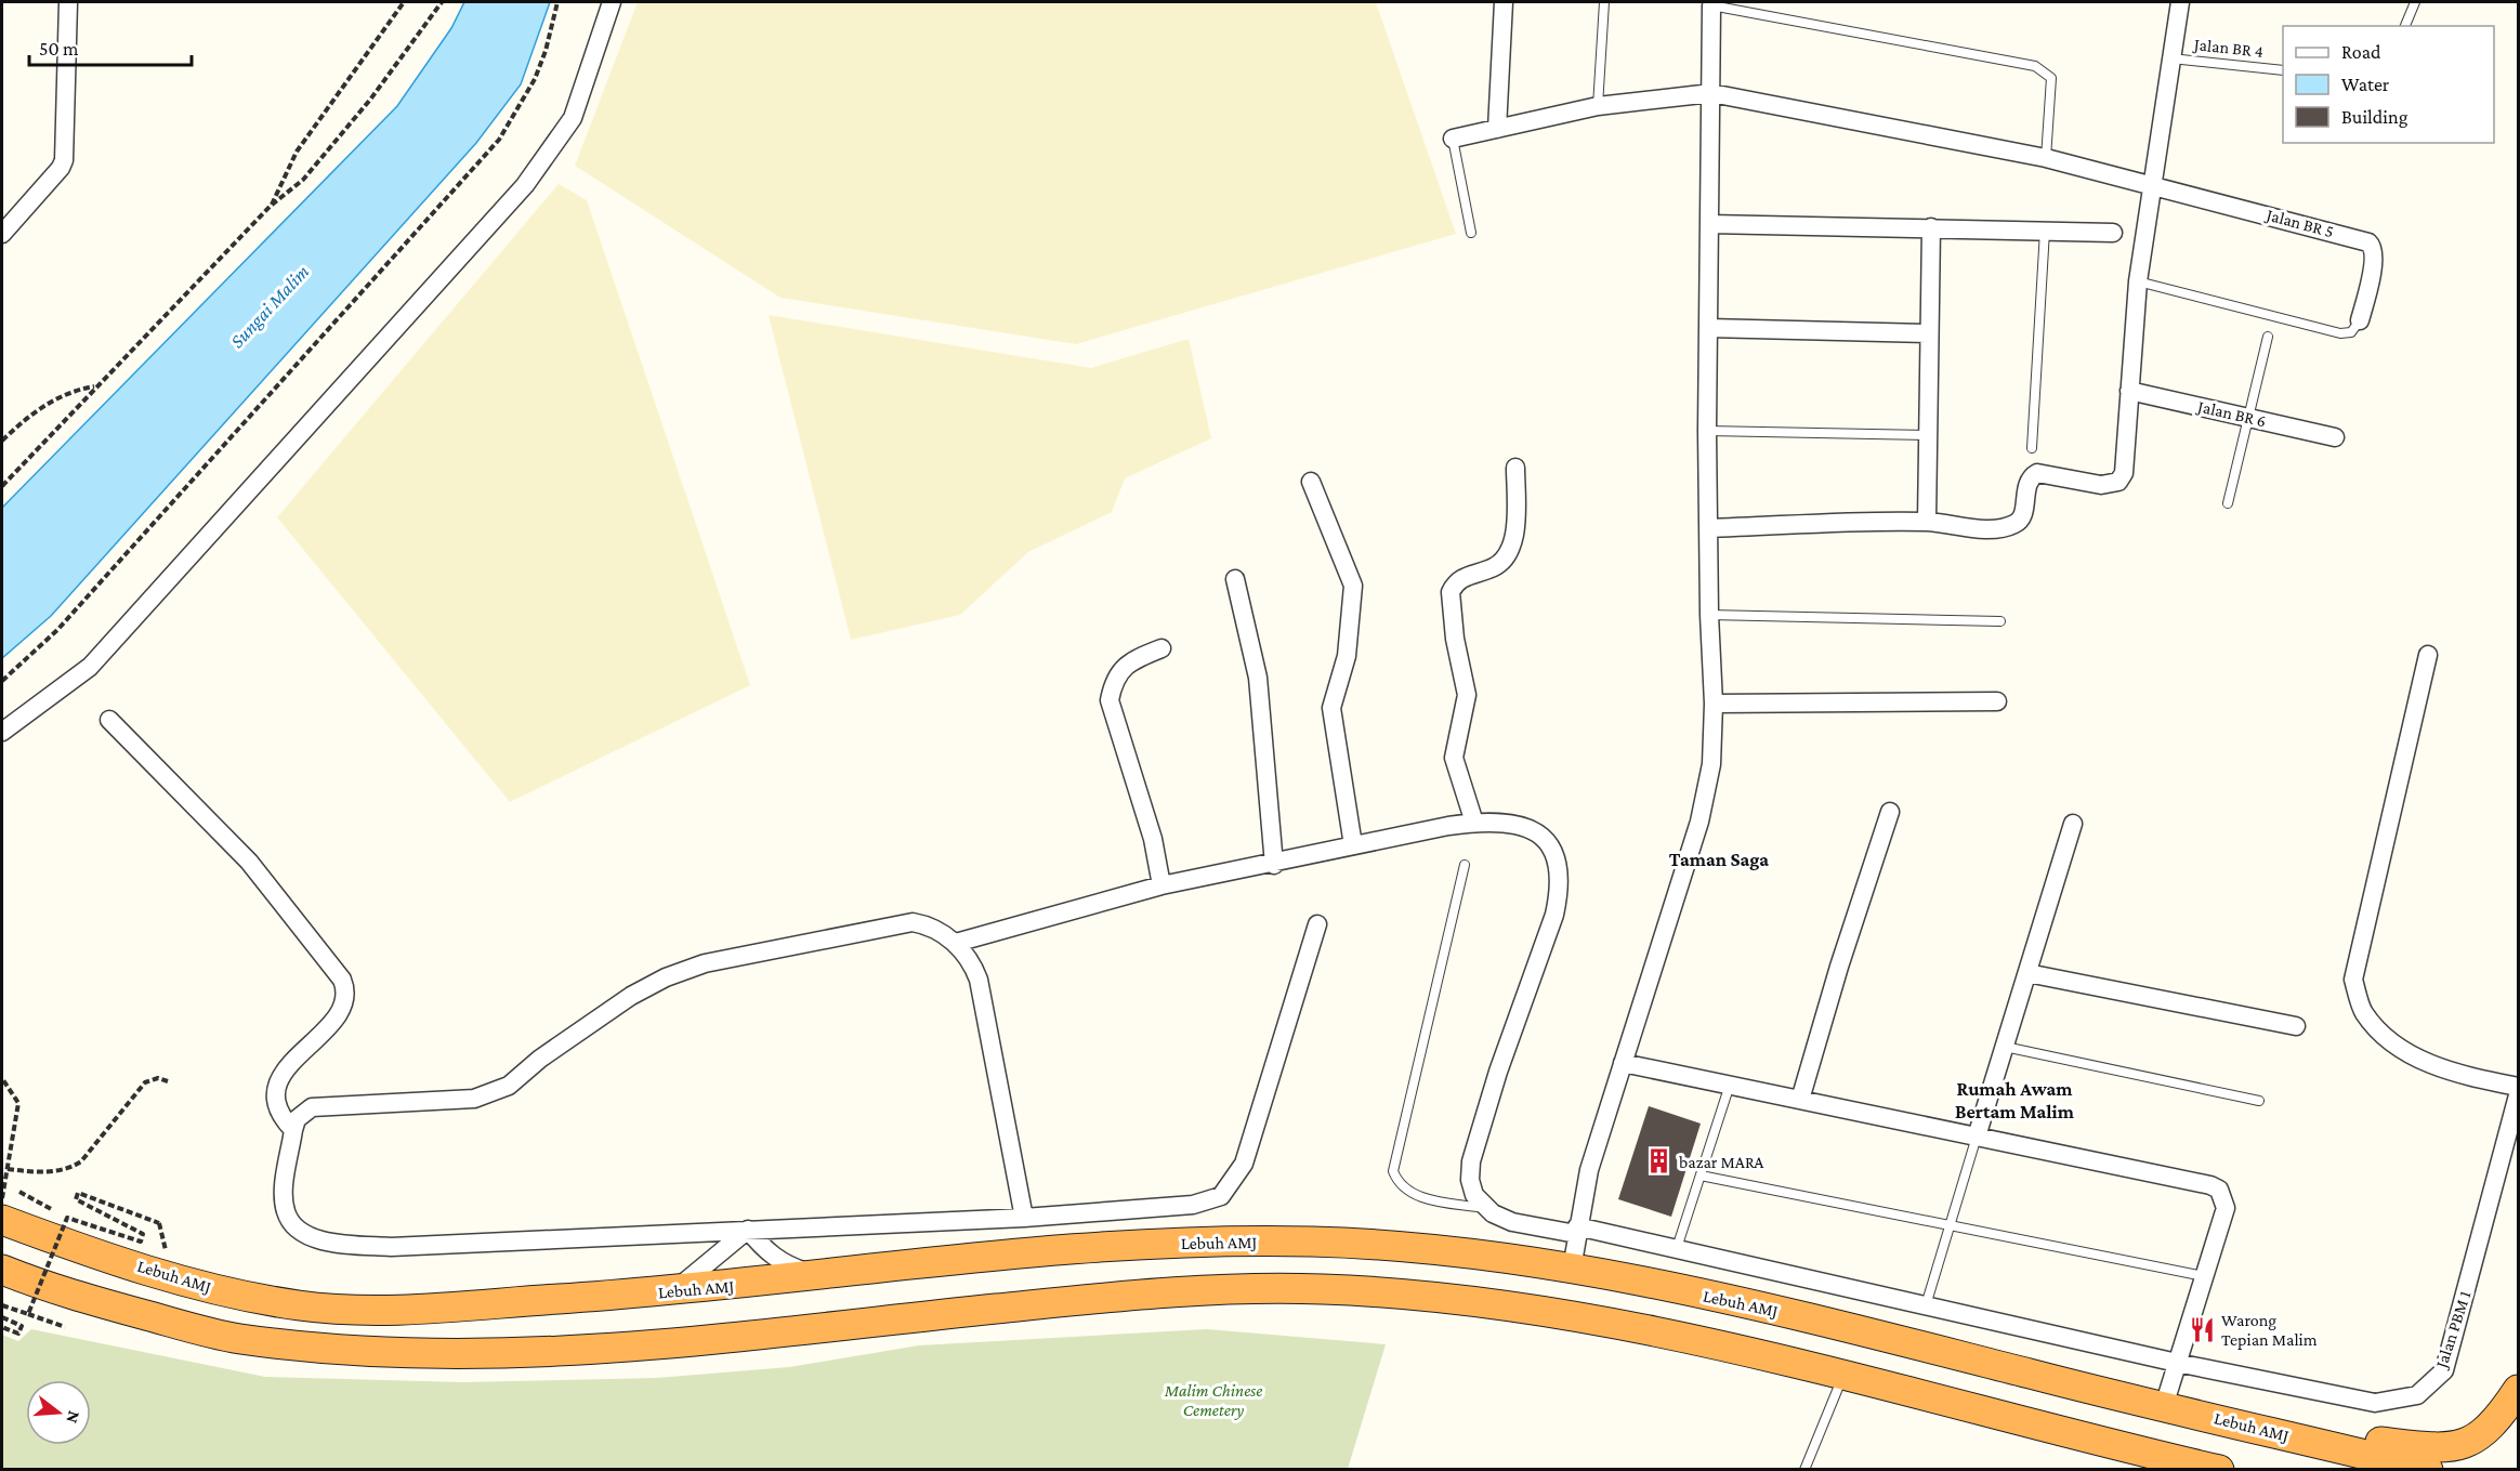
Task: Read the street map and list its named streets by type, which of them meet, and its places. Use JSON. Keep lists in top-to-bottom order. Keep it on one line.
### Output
{"streets":{"highway":["Lebuh AMJ"],"street":["Jalan BR 5","Jalan BR 6","Jalan PBM 1"],"lane":["Jalan BR 4"]},"districts":["Taman Saga","Rumah Awam Bertam Malim"],"water":["Sungai Malim"],"parks":["Malim Chinese Cemetery"],"places":{"building":["bazar MARA"],"restaurant":["Warong Tepian Malim"]},"legend":["Road","Water","Building"],"scale_bar":"50 m","north":"right"}
